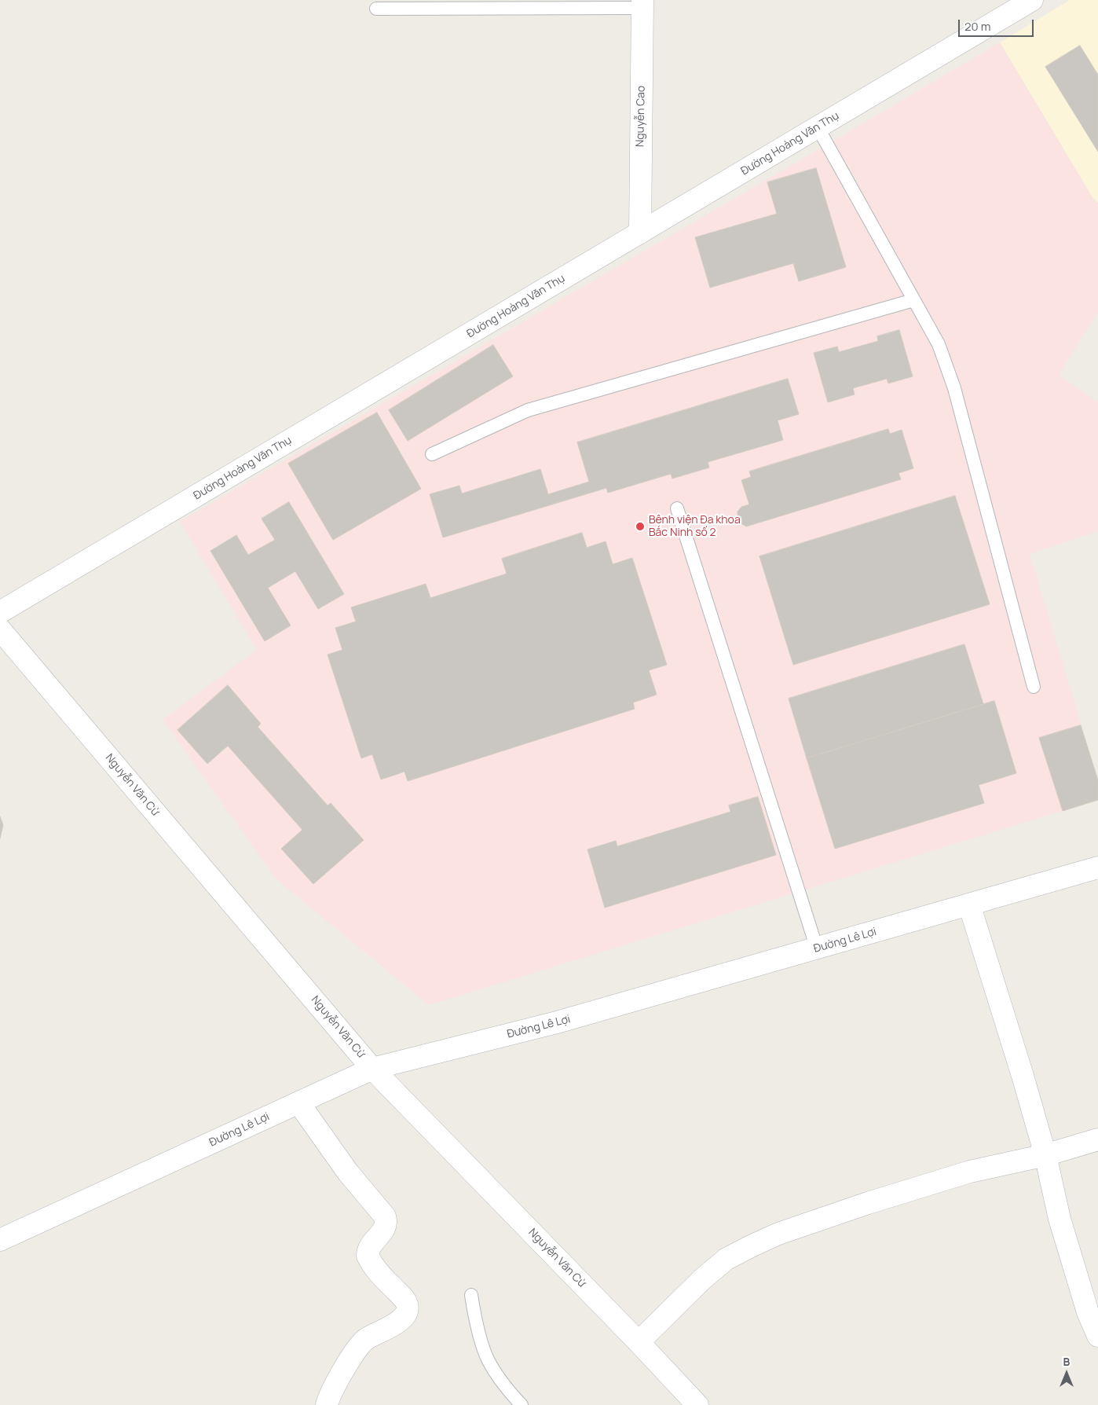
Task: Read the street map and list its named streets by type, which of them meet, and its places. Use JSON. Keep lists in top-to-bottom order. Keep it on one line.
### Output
{"streets":{"street":["Nguyễn Cao","Đường Hoàng Văn Thụ","Nguyễn Văn Cừ","Đường Lê Lợi"]},"crossings":[["Nguyễn Cao","Đường Hoàng Văn Thụ"],["Nguyễn Văn Cừ","Đường Lê Lợi"]],"places":["Bệnh viện Đa khoa Bắc Ninh số 2"],"scale_bar":"20 m","north":"top"}
